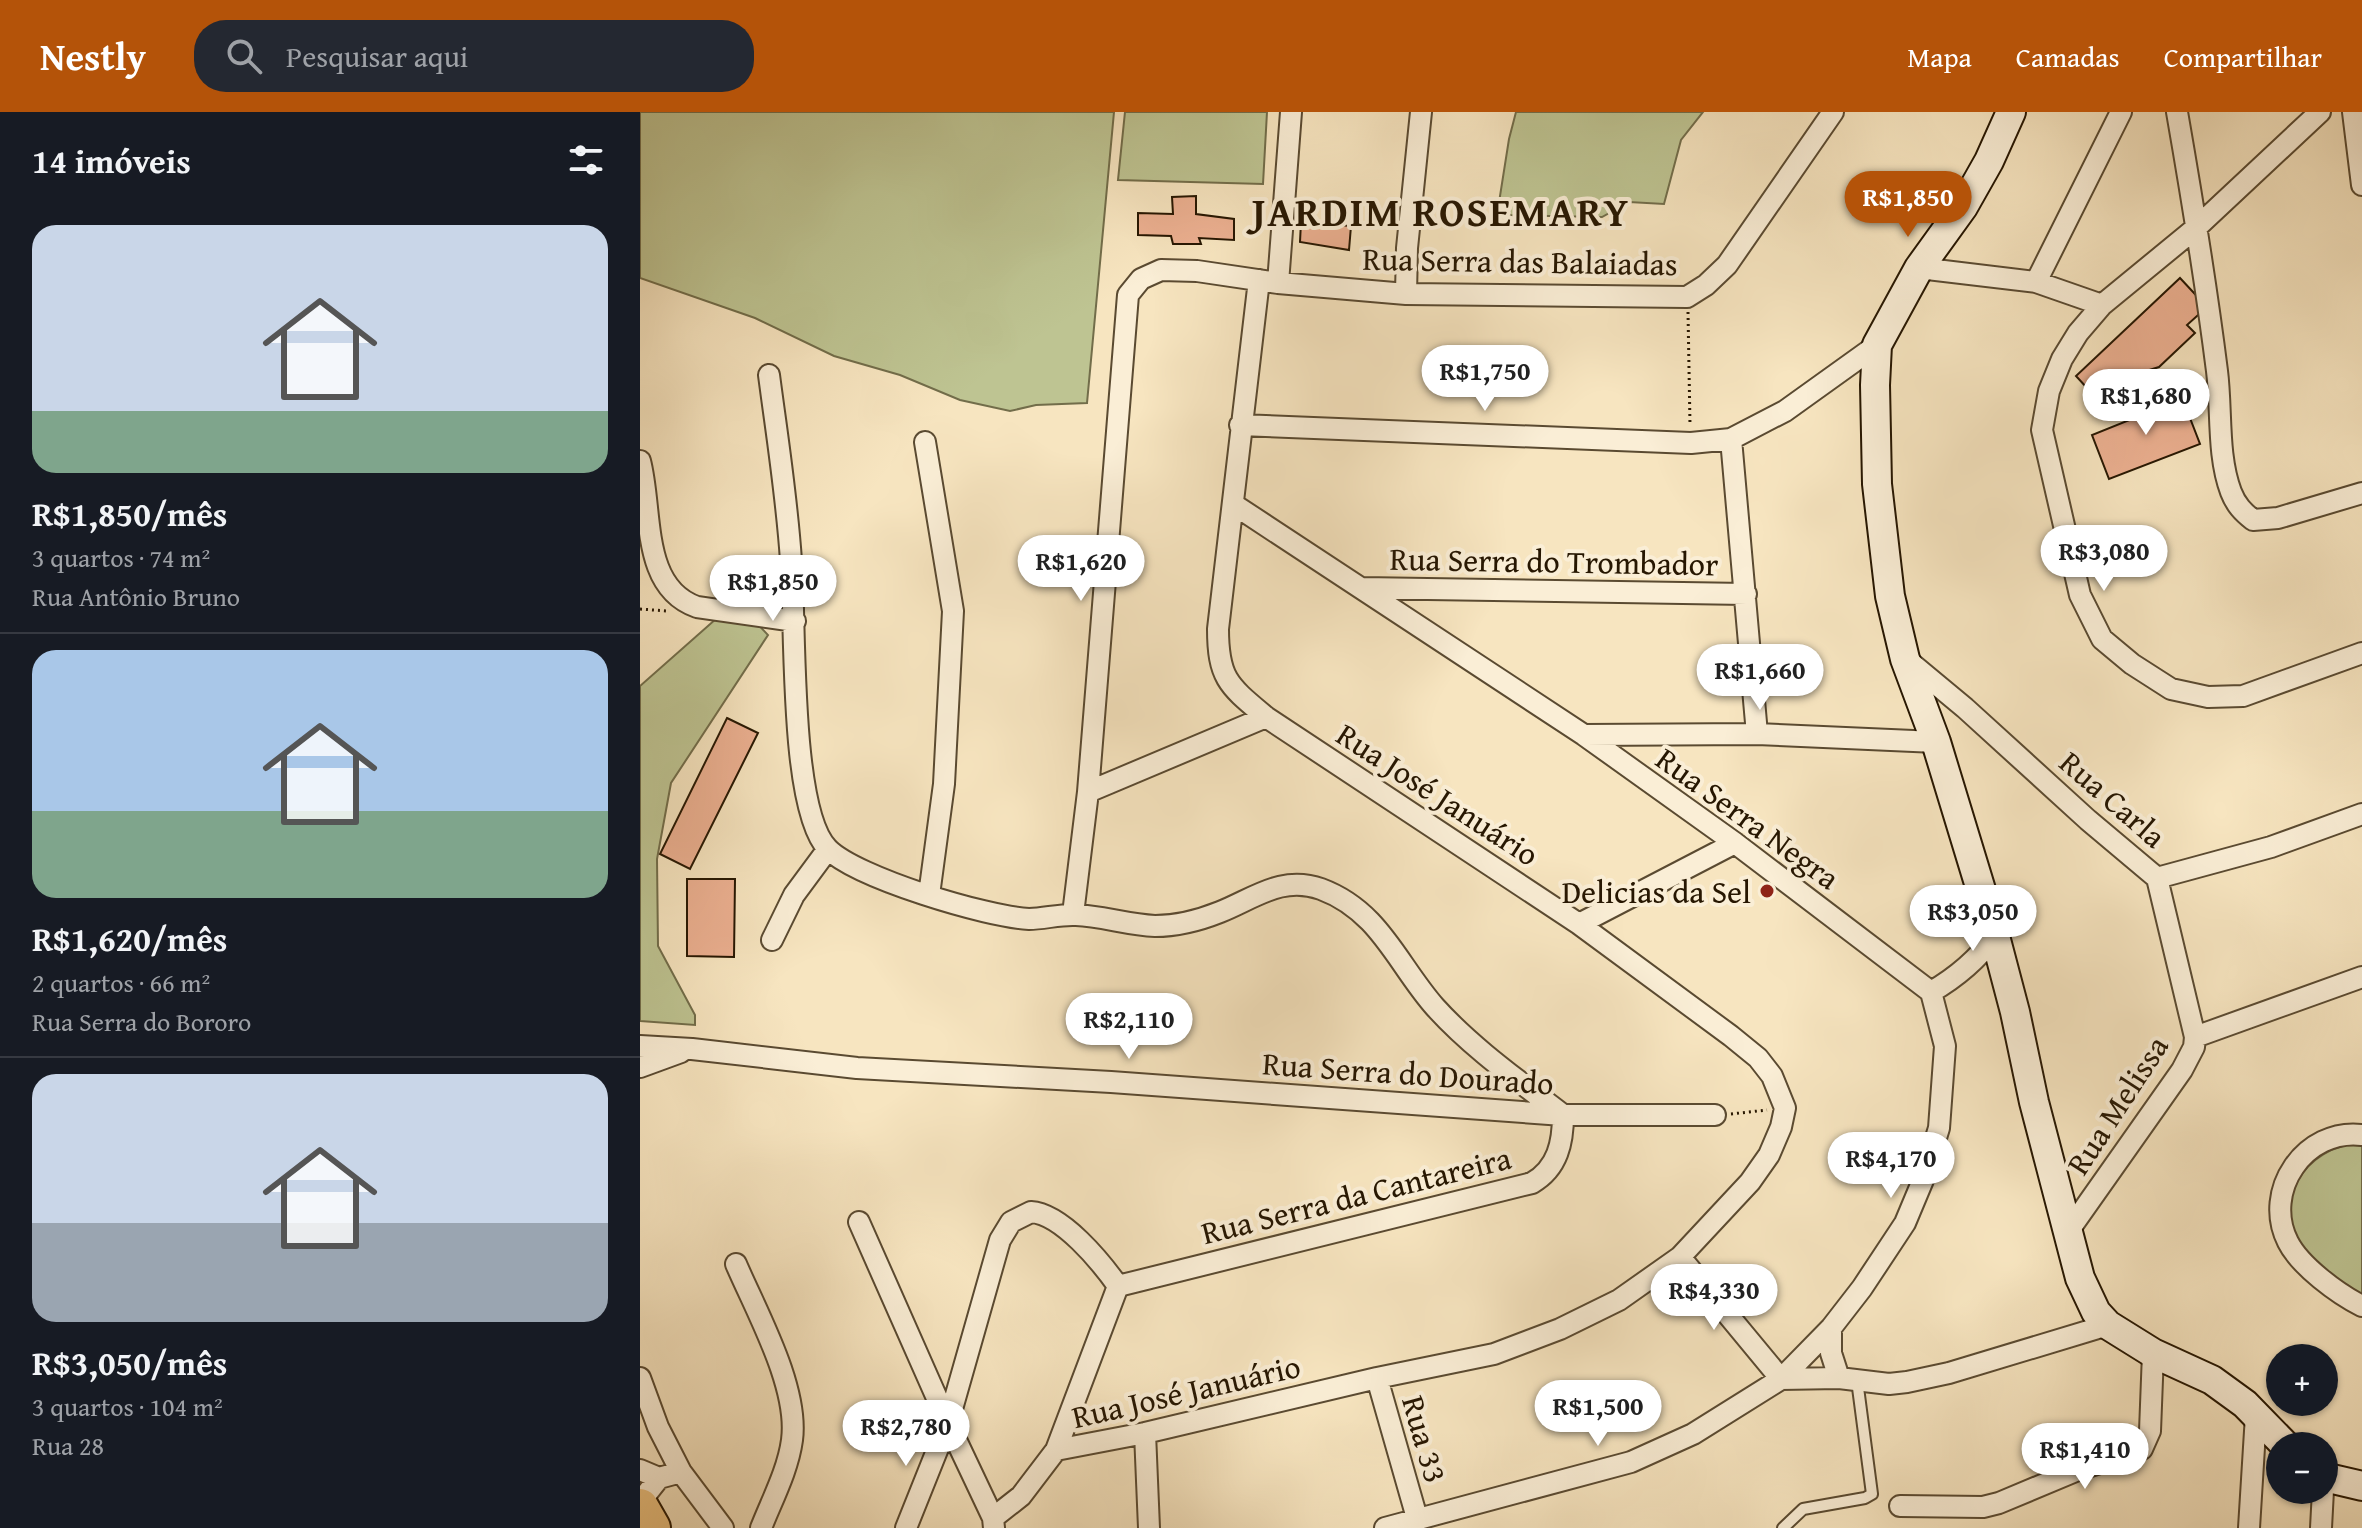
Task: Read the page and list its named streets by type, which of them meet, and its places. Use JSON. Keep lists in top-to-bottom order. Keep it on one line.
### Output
{"streets":{"street":["Rua Serra das Balaiadas","Rua Serra do Trombador","Rua José Januário","Rua Carla","Rua Serra Negra","Rua Serra do Dourado","Rua Melissa","Rua Serra da Cantareira","Rua 33"]},"crossings":[["Rua Serra das Balaiadas","Rua José Januário"],["Rua Serra do Trombador","Rua Serra Negra"],["Rua José Januário","Rua Serra Negra"],["Rua José Januário","Rua 33"],["Rua Carla","Rua Melissa"],["Rua Serra do Dourado","Rua Serra da Cantareira"]],"districts":["JARDIM ROSEMARY"],"places":["Delicias da Sel"],"page":{"header":"Nestly","search":"Pesquisar aqui","nav":["Mapa","Camadas","Compartilhar"],"heading":"14 imóveis","price":["R$1,850","R$1,750","R$1,680","R$3,080","R$1,620","R$1,850","R$1,660","R$3,050","R$2,110","R$4,170","R$4,330","R$1,500","R$2,780","R$1,410"],"list":[{"name":"R$1,850/mês","note":"3 quartos · 74 m² · Rua Antônio Bruno"},{"name":"R$1,620/mês","note":"2 quartos · 66 m² · Rua Serra do Bororo"},{"name":"R$3,050/mês","note":"3 quartos · 104 m² · Rua 28"}],"map_buttons":["+","−"]}}
